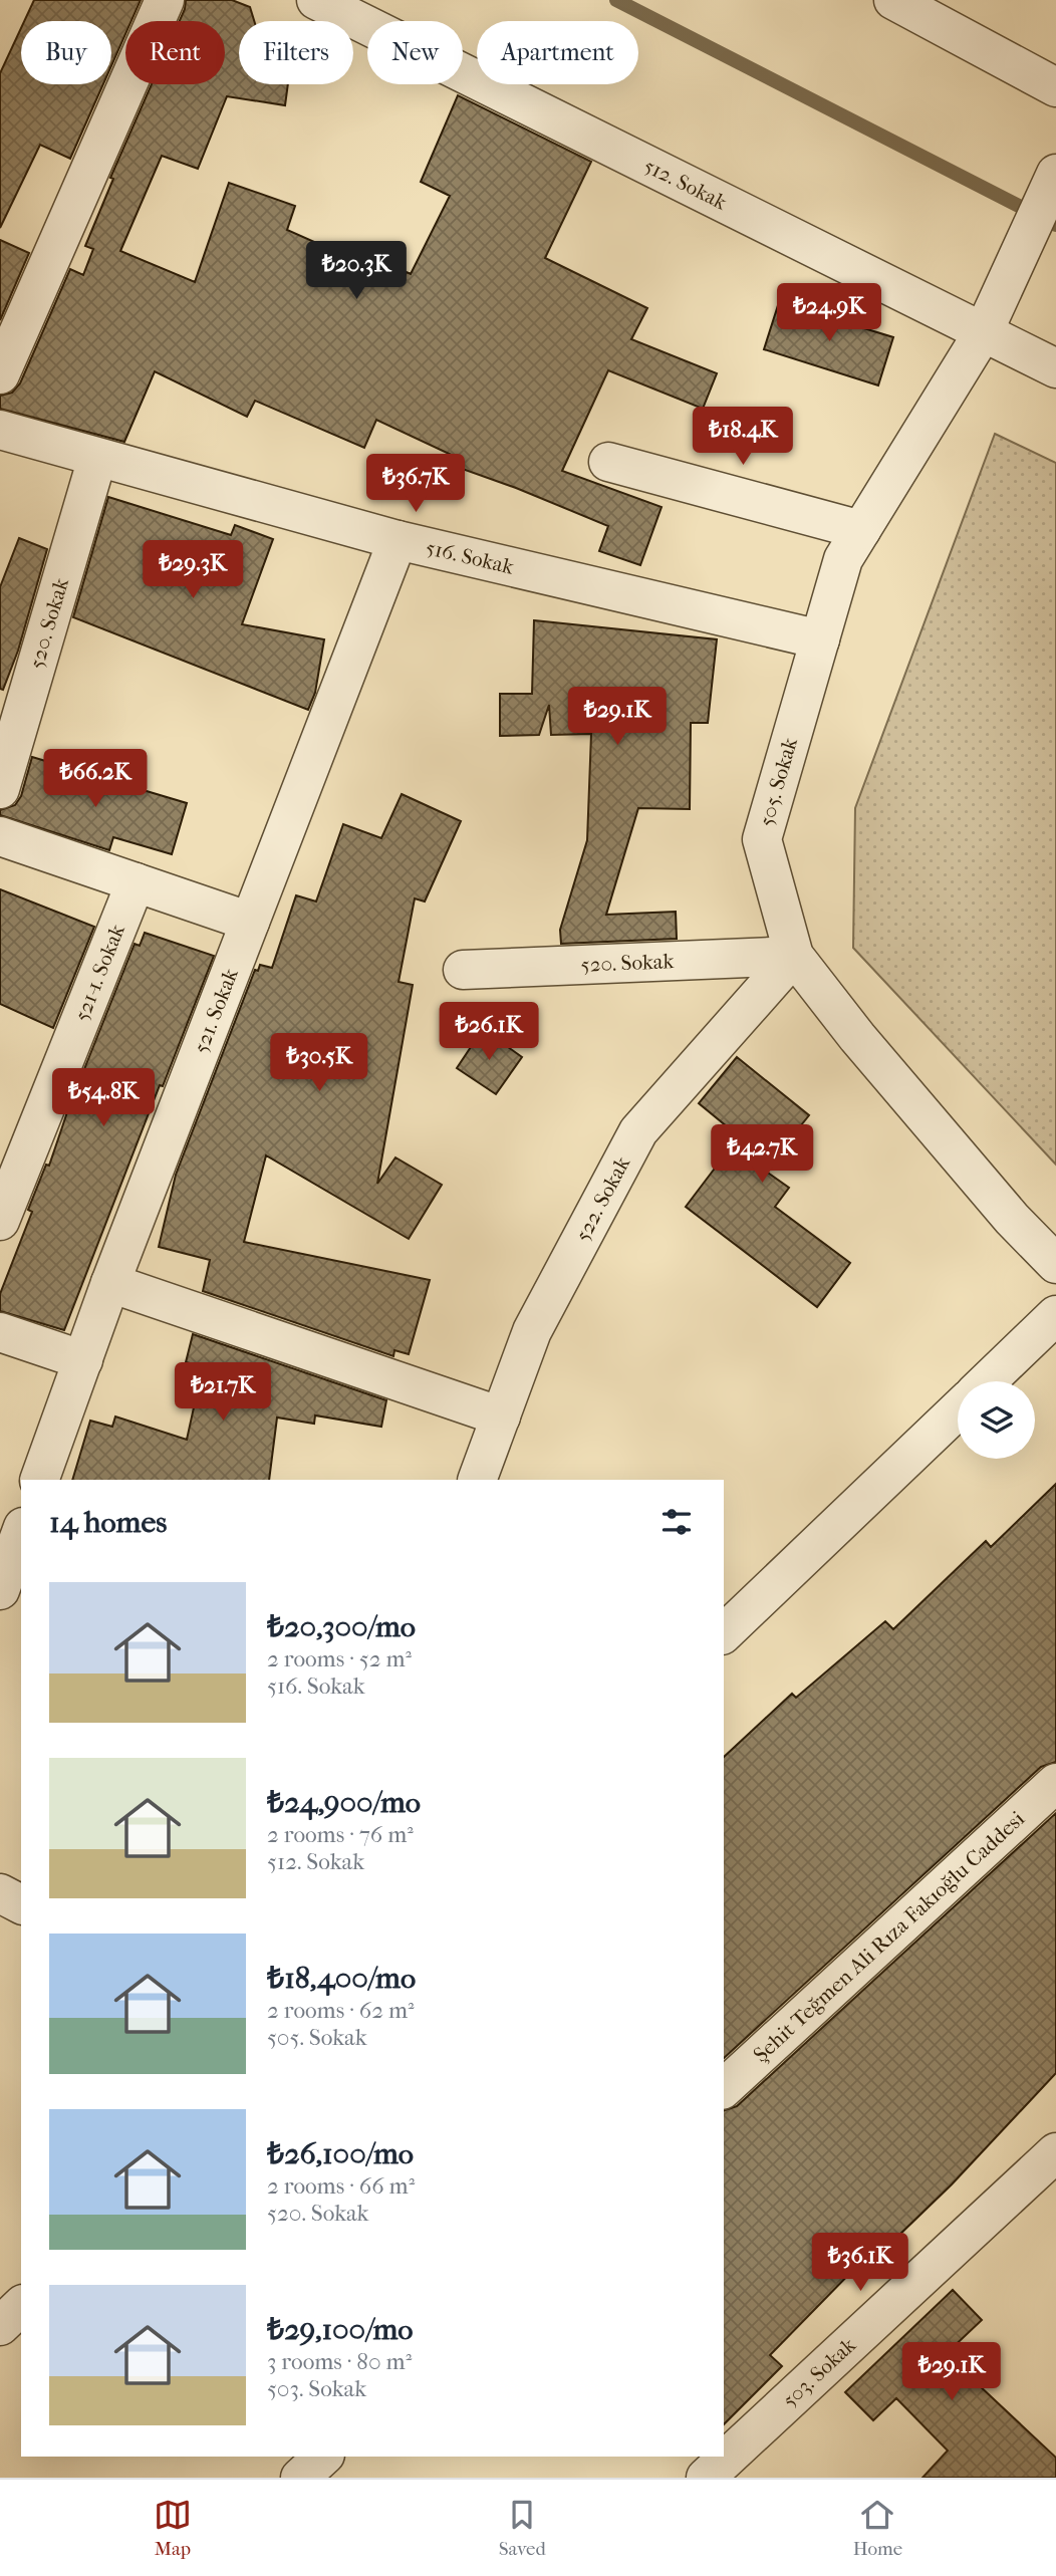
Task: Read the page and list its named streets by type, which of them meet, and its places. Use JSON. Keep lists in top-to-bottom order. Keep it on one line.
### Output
{"streets":{"street":["512. Sokak","516. Sokak","520. Sokak","505. Sokak","521-1. Sokak","521. Sokak","522. Sokak","Şehit Teğmen Ali Rıza Fakıoğlu Caddesi","503. Sokak"]},"crossings":[["512. Sokak","505. Sokak"],["516. Sokak","520. Sokak"],["516. Sokak","505. Sokak"],["516. Sokak","521. Sokak"],["520. Sokak","505. Sokak"],["520. Sokak","522. Sokak"],["505. Sokak","522. Sokak"]],"page":{"chip":["Buy","Rent","Filters","New","Apartment"],"price":["₺20.3K","₺24.9K","₺18.4K","₺36.7K","₺29.3K","₺29.1K","₺66.2K","₺26.1K","₺30.5K","₺54.8K","₺42.7K","₺21.7K","₺36.1K","₺29.1K"],"heading":"14 homes","list":[{"name":"₺20,300/mo","note":"2 rooms · 52 m² · 516. Sokak"},{"name":"₺24,900/mo","note":"2 rooms · 76 m² · 512. Sokak"},{"name":"₺18,400/mo","note":"2 rooms · 62 m² · 505. Sokak"},{"name":"₺26,100/mo","note":"2 rooms · 66 m² · 520. Sokak"},{"name":"₺29,100/mo","note":"3 rooms · 80 m² · 503. Sokak"}],"tabs":["Map","Saved","Home"]}}
